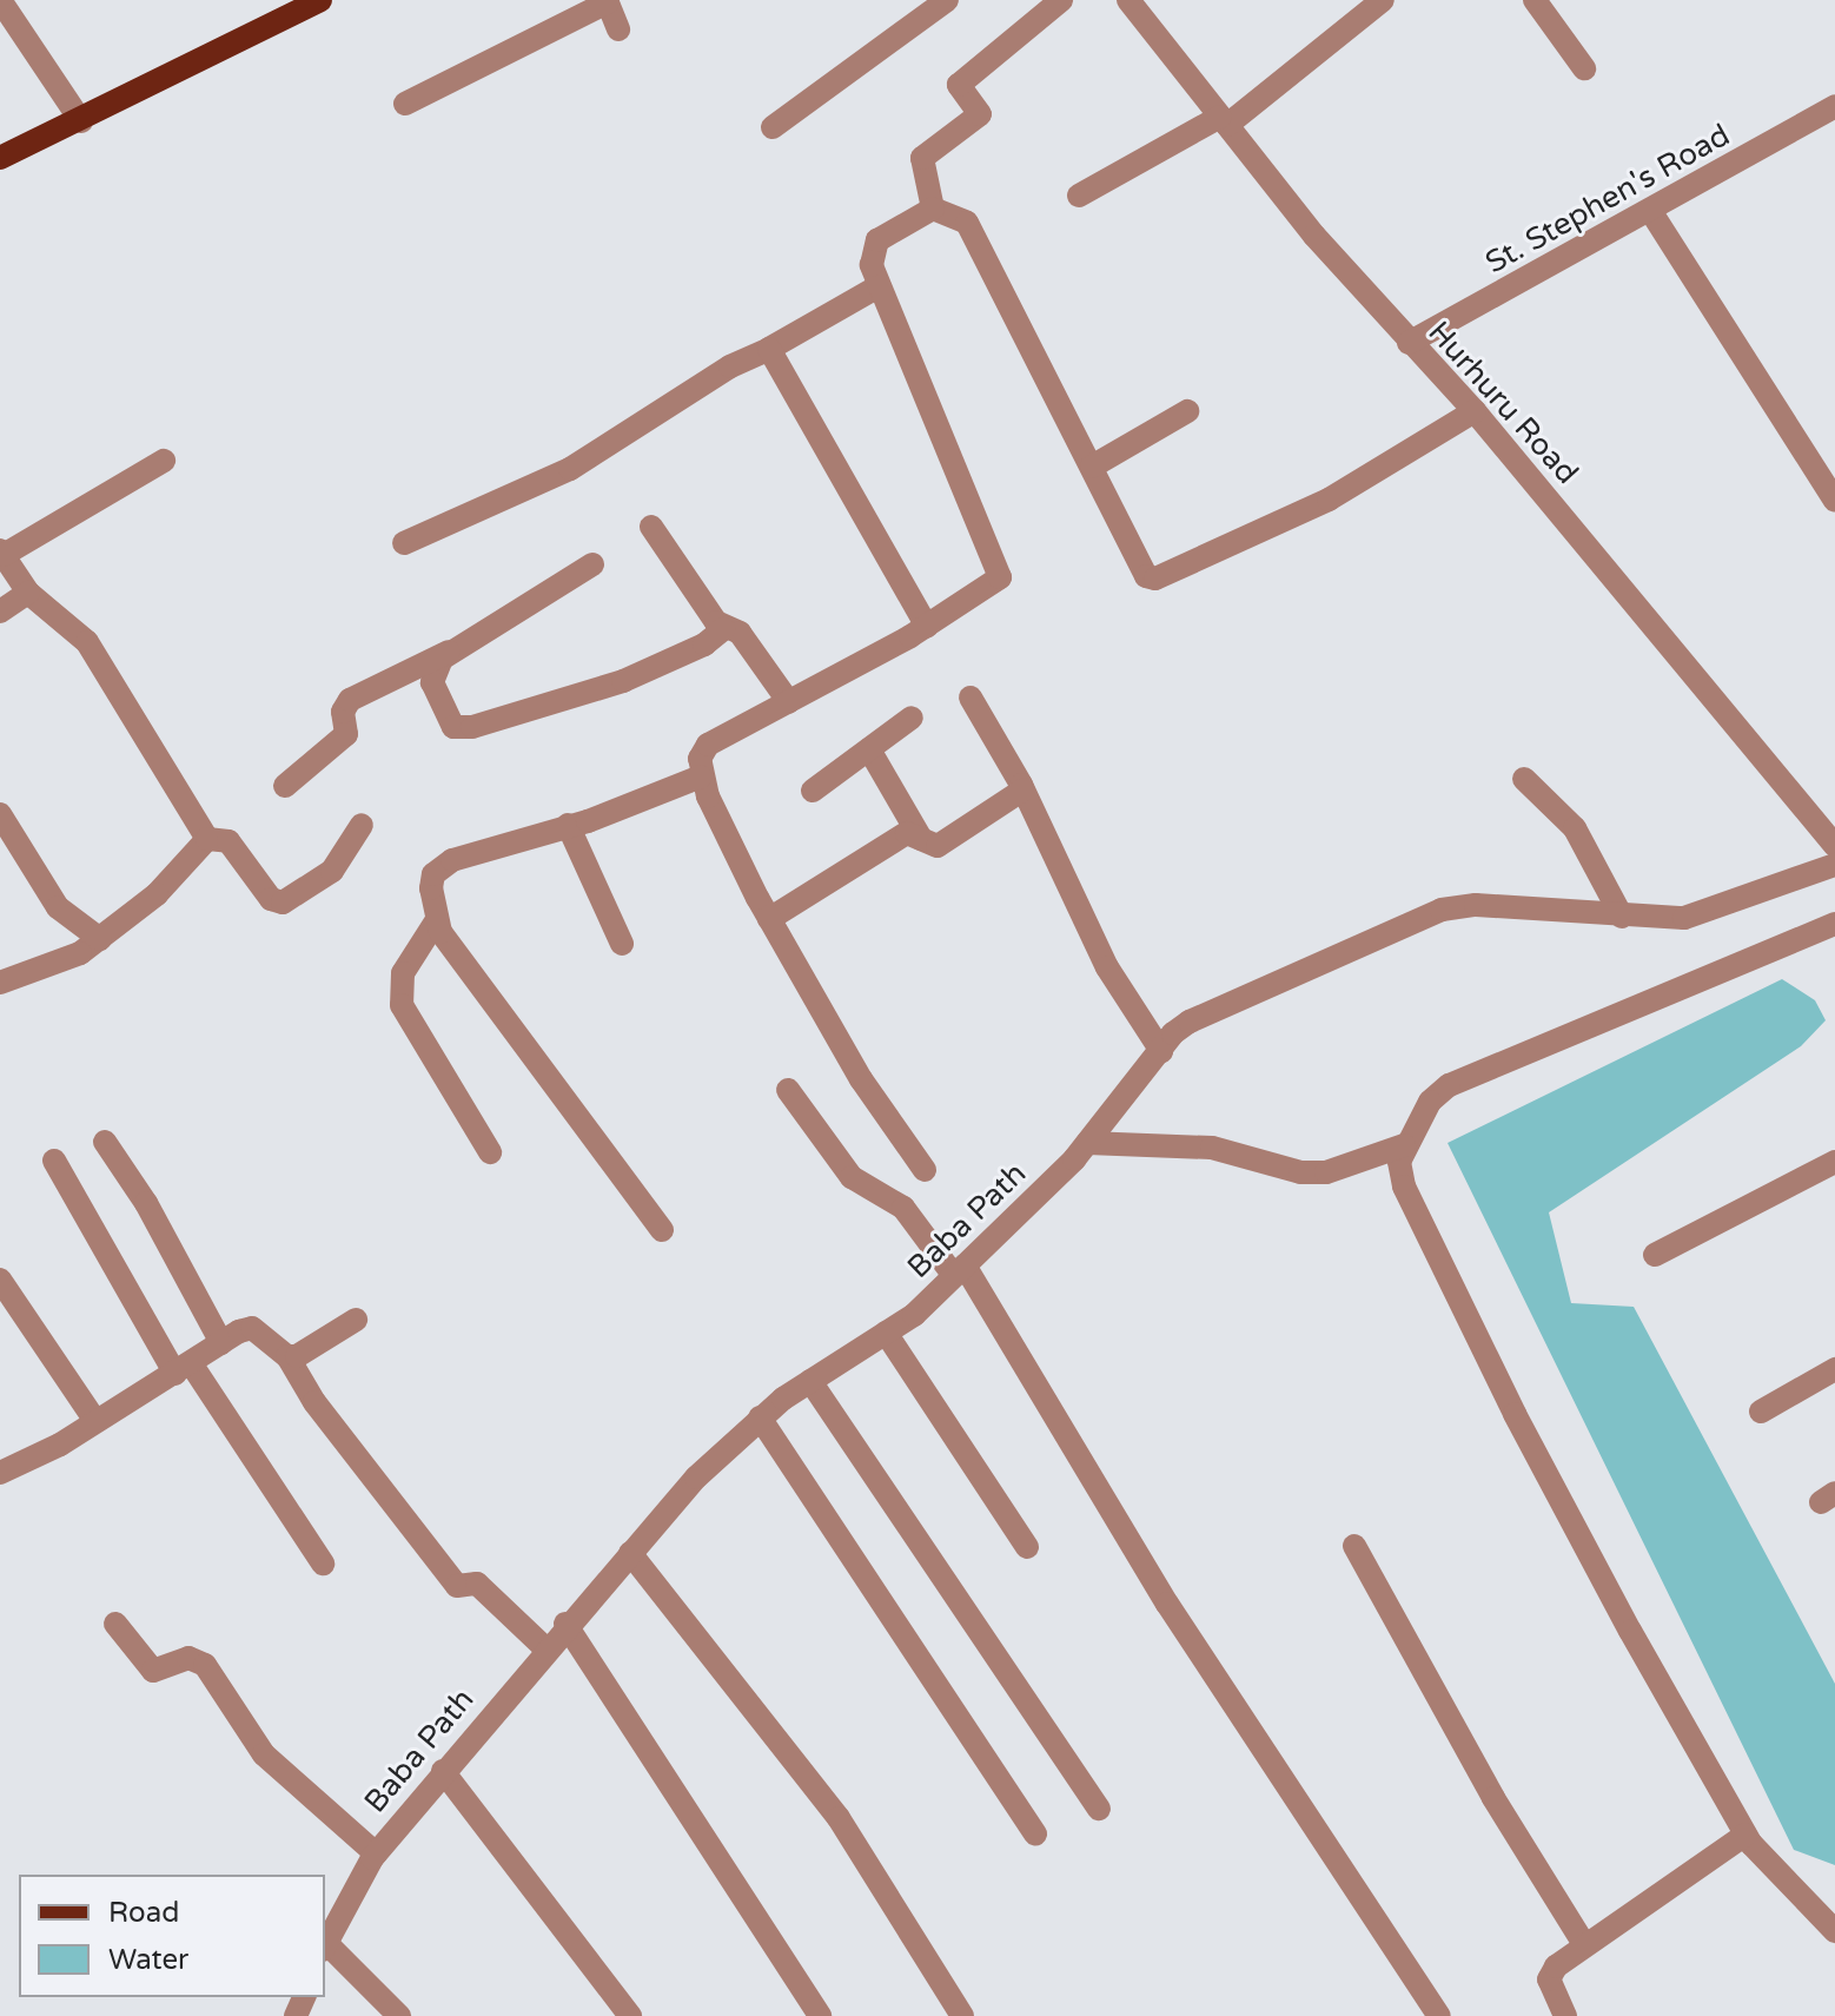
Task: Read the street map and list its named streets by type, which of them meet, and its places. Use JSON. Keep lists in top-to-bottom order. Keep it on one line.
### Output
{"streets":{"street":["St. Stephen's Road","Hurhuru Road","Baba Path"]},"crossings":[["St. Stephen's Road","Hurhuru Road"]],"legend":["Road","Water"]}
